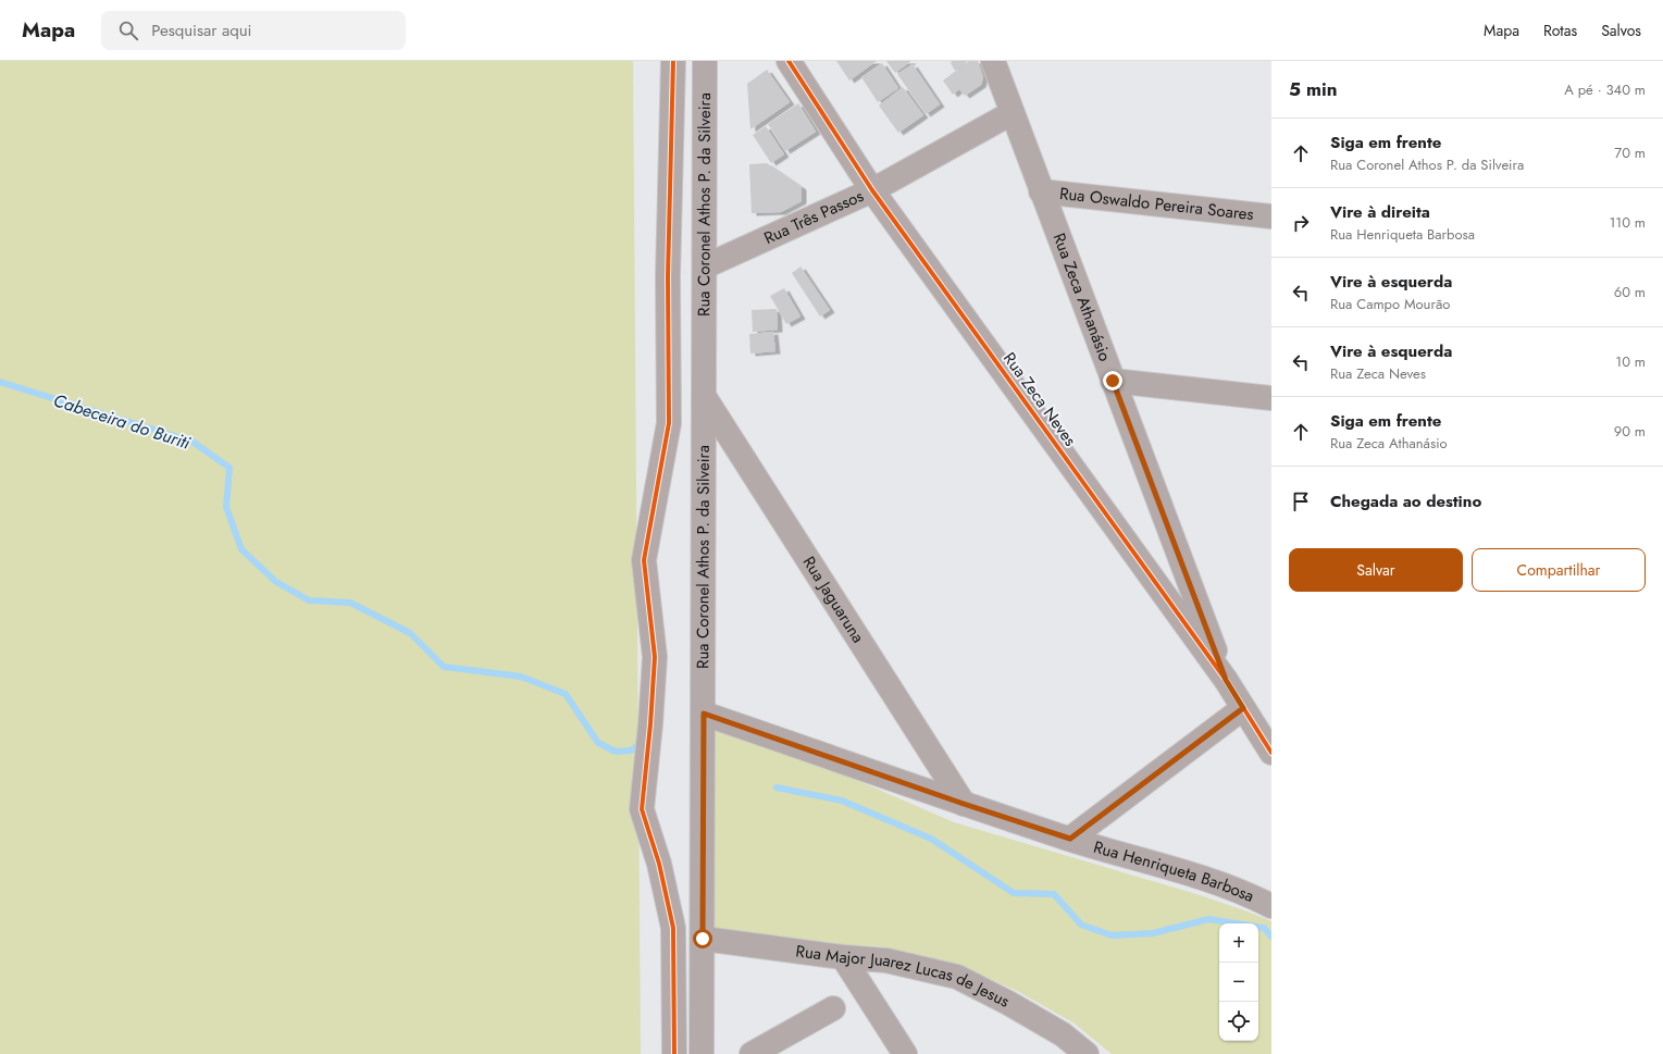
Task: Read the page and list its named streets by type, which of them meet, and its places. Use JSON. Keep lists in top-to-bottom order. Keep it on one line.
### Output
{"streets":{"street":["Rua Oswaldo Pereira Soares","Rua Coronel Athos P. da Silveira","Rua Três Passos","Rua Zeca Athanásio","Rua Zeca Neves","Rua Jaguaruna","Rua Henriqueta Barbosa","Rua Major Juarez Lucas de Jesus"]},"crossings":[["Rua Oswaldo Pereira Soares","Rua Zeca Athanásio"],["Rua Coronel Athos P. da Silveira","Rua Três Passos"],["Rua Coronel Athos P. da Silveira","Rua Jaguaruna"],["Rua Coronel Athos P. da Silveira","Rua Henriqueta Barbosa"],["Rua Coronel Athos P. da Silveira","Rua Major Juarez Lucas de Jesus"],["Rua Três Passos","Rua Zeca Athanásio"],["Rua Três Passos","Rua Zeca Neves"],["Rua Zeca Athanásio","Rua Zeca Neves"],["Rua Jaguaruna","Rua Henriqueta Barbosa"]],"water":["Cabeceira do Buriti"],"page":{"header":"Mapa","search":"Pesquisar aqui","nav":["Mapa","Rotas","Salvos"],"heading":["5 min","A pé · 340 m"],"list":[["Siga em frente","Rua Coronel Athos P. da Silveira","70 m"],["Vire à direita","Rua Henriqueta Barbosa","110 m"],["Vire à esquerda","Rua Campo Mourão","60 m"],["Vire à esquerda","Rua Zeca Neves","10 m"],["Siga em frente","Rua Zeca Athanásio","90 m"],"Chegada ao destino"],"buttons":["Salvar","Compartilhar"],"map_buttons":["+","−"]}}
